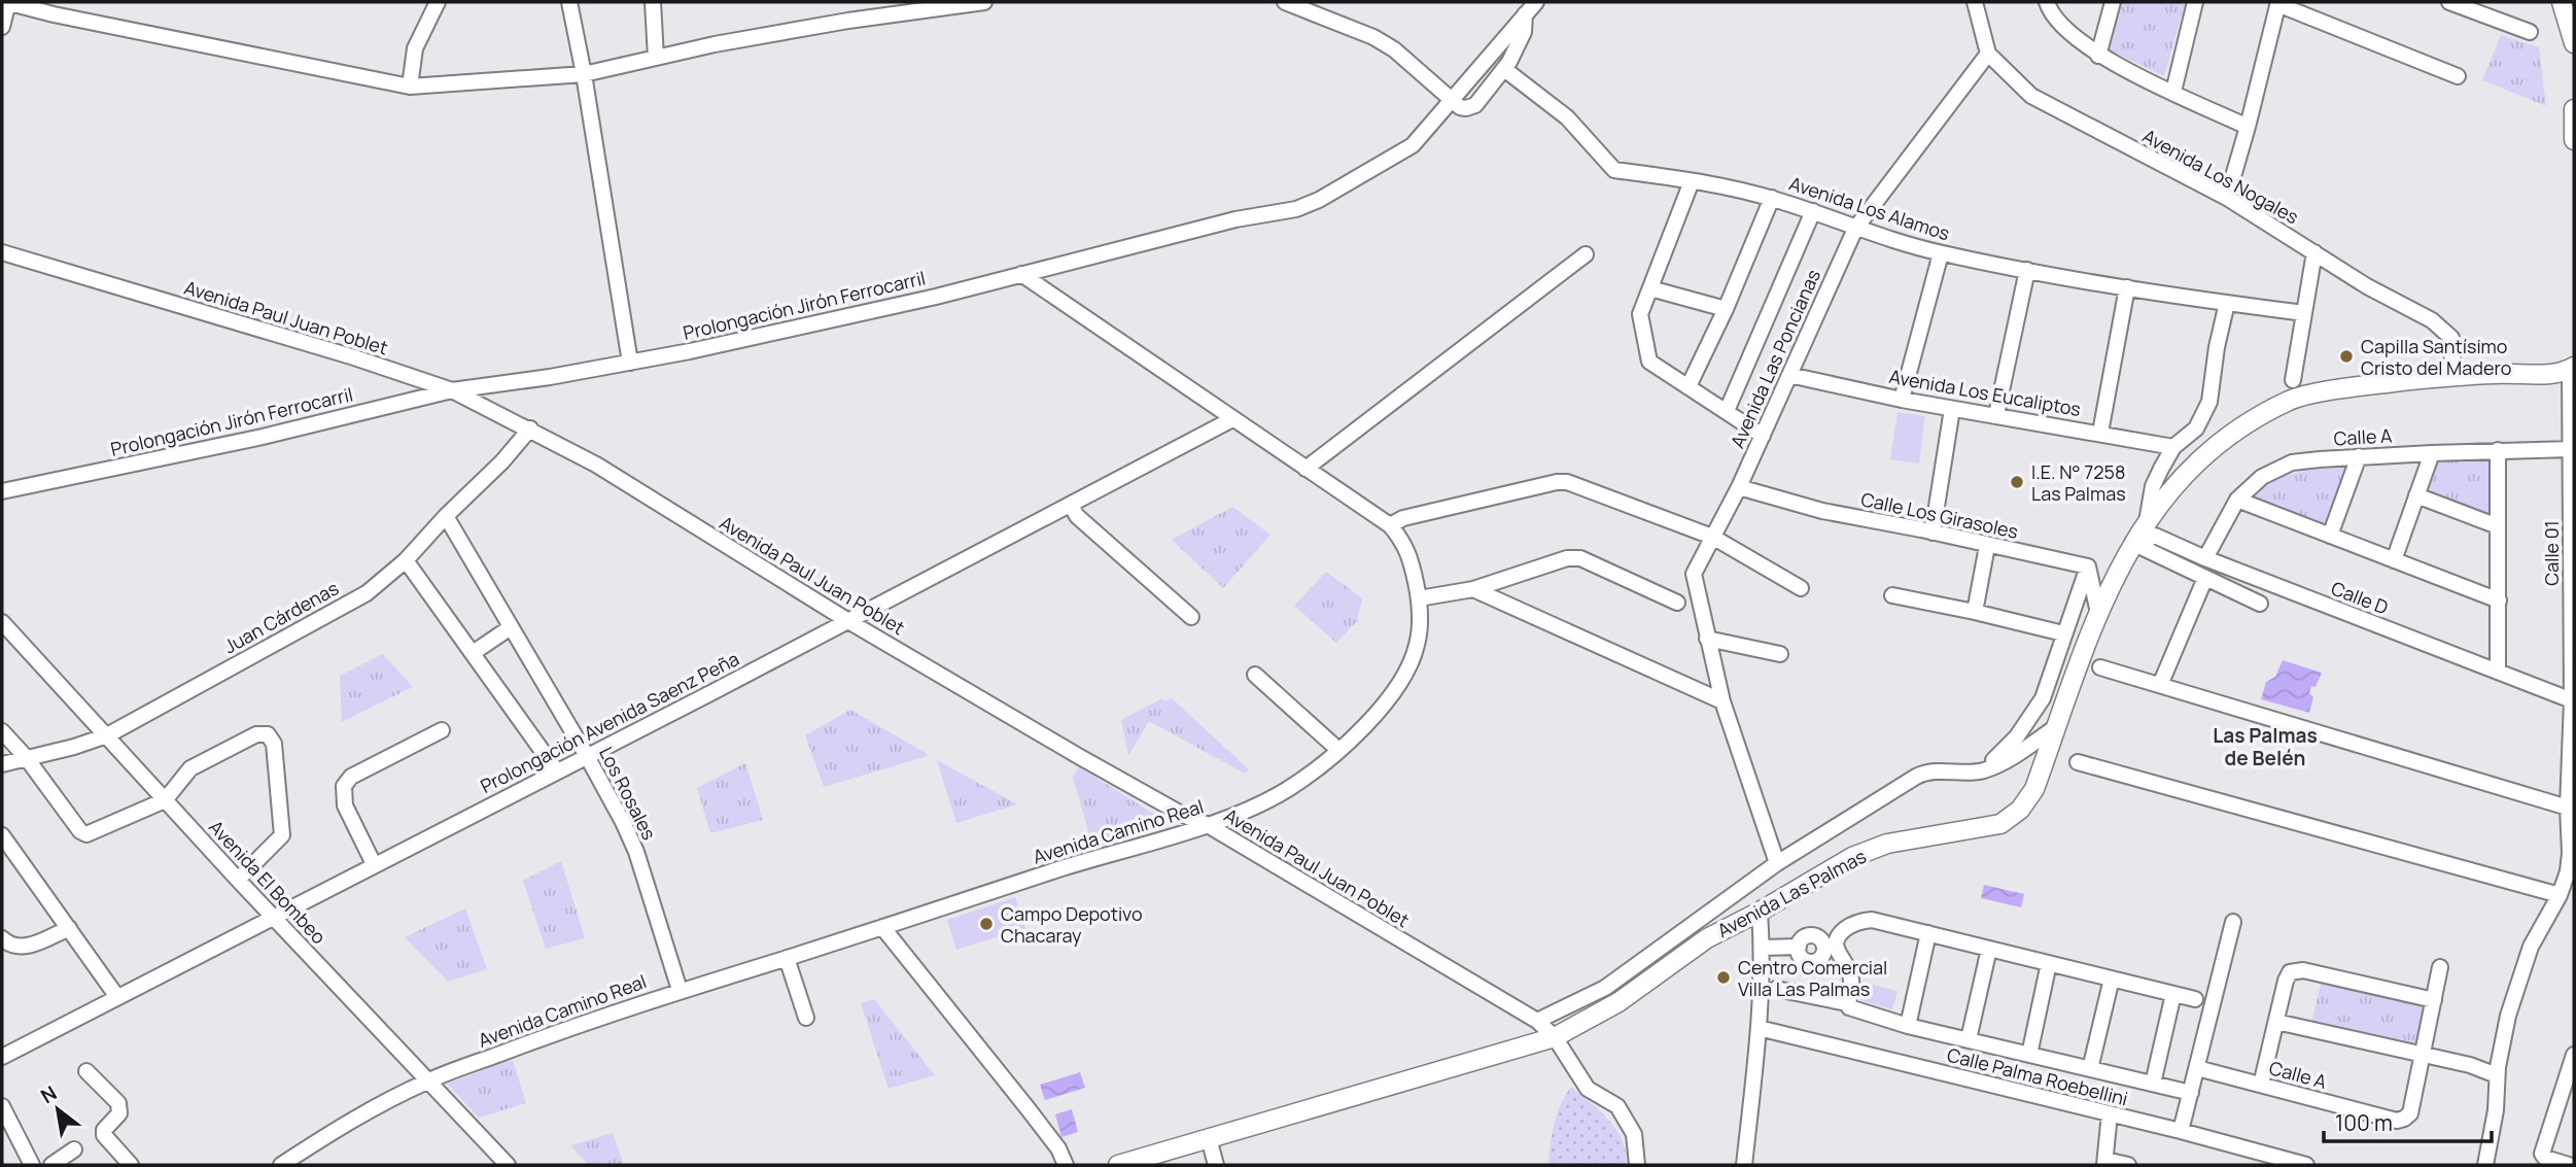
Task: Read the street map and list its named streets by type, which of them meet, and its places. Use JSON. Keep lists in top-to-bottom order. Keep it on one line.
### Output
{"streets":{"main road":["Avenida Las Palmas"],"street":["Avenida Los Nogales","Avenida Los Alamos","Prolongación Jirón Ferrocarril","Avenida Paul Juan Poblet","Avenida Las Poncianas","Avenida Los Eucaliptos","Calle A","Calle Los Girasoles","Calle 01","Calle D","Juan Cárdenas","Prolongación Avenida Saenz Peña","Los Rosales","Avenida Camino Real","Avenida El Bombeo","Calle Palma Roebellini"]},"crossings":[["Avenida Los Nogales","Avenida Las Poncianas"],["Avenida Los Nogales","Avenida Las Palmas"],["Avenida Los Alamos","Avenida Las Poncianas"],["Prolongación Jirón Ferrocarril","Avenida Paul Juan Poblet"],["Prolongación Jirón Ferrocarril","Avenida Camino Real"],["Avenida Paul Juan Poblet","Juan Cárdenas"],["Avenida Paul Juan Poblet","Prolongación Avenida Saenz Peña"],["Avenida Paul Juan Poblet","Avenida Camino Real"],["Avenida Paul Juan Poblet","Avenida Las Palmas"],["Avenida Las Poncianas","Avenida Los Eucaliptos"],["Avenida Las Poncianas","Calle Los Girasoles"],["Calle A","Calle 01"],["Calle A","Calle D"],["Calle 01","Calle D"],["Calle 01","Avenida Las Palmas"],["Calle D","Avenida Las Palmas"],["Juan Cárdenas","Los Rosales"],["Juan Cárdenas","Avenida El Bombeo"],["Prolongación Avenida Saenz Peña","Los Rosales"],["Prolongación Avenida Saenz Peña","Avenida Camino Real"],["Prolongación Avenida Saenz Peña","Avenida El Bombeo"],["Los Rosales","Avenida Camino Real"],["Avenida Camino Real","Avenida El Bombeo"]],"districts":["Las Palmas de Belén"],"places":["Capilla Santísimo Cristo del Madero","I.E. N° 7258 Las Palmas","Campo Depotivo Chacaray","Centro Comercial Villa Las Palmas"],"scale_bar":"100 m","north":"top left"}
